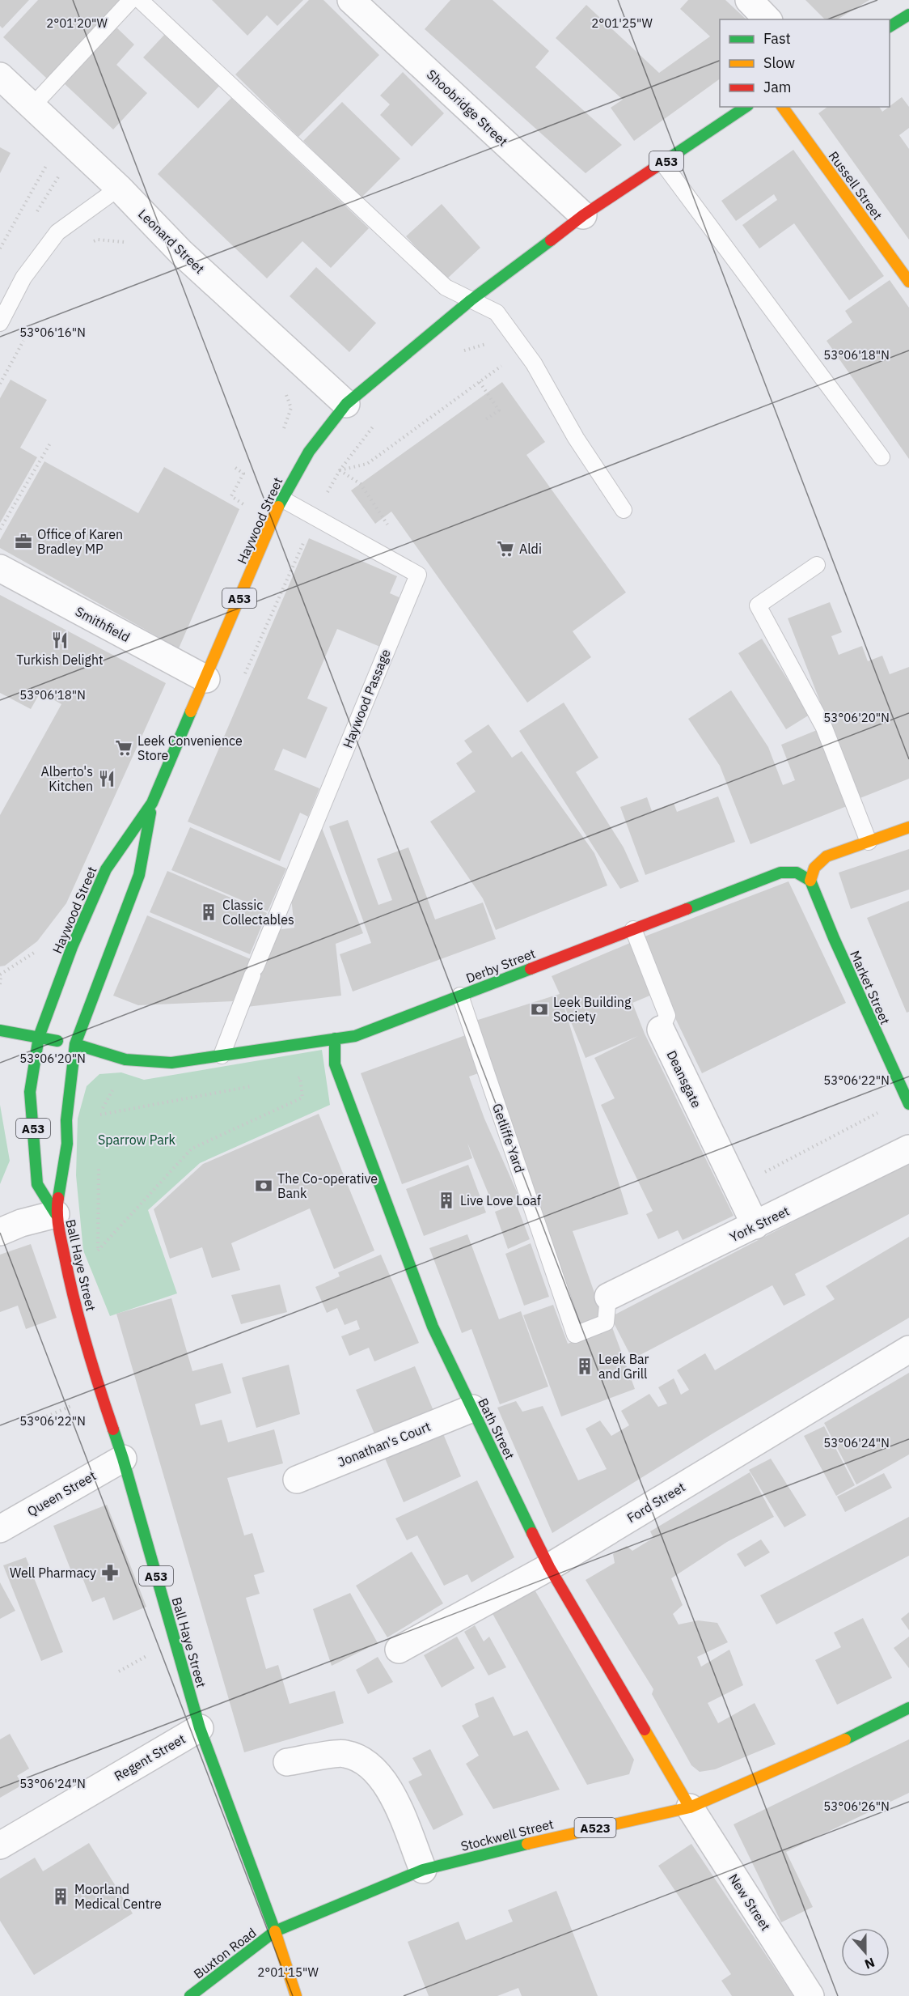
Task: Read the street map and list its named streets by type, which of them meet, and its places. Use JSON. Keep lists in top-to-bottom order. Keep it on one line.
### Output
{"streets":{"main road":["A53","Russell Street","Haywood Street","Derby Street","Market Street","Ball Haye Street","Bath Street","A523","Stockwell Street","Buxton Road"],"street":["Shoobridge Street","Leonard Street","Smithfield","Deansgate","York Street","Jonathan's Court","Queen Street","Ford Street","Regent Street","New Street"],"lane":["Haywood Passage","Getliffe Yard"]},"crossings":[["Shoobridge Street","A53"],["Shoobridge Street","Haywood Street"],["A53","Haywood Street"],["Leonard Street","Haywood Street"],["Haywood Street","Smithfield"],["Haywood Street","Haywood Passage"],["Haywood Street","Derby Street"],["Haywood Street","Ball Haye Street"],["Haywood Passage","Derby Street"],["Derby Street","Market Street"],["Derby Street","Deansgate"],["Derby Street","Getliffe Yard"],["Derby Street","Ball Haye Street"],["Derby Street","Bath Street"],["Deansgate","York Street"],["Getliffe Yard","York Street"],["Ball Haye Street","Queen Street"],["Ball Haye Street","Regent Street"],["Ball Haye Street","Stockwell Street"],["Ball Haye Street","Buxton Road"],["Bath Street","Jonathan's Court"],["Bath Street","Ford Street"],["Bath Street","Stockwell Street"],["Bath Street","New Street"],["Stockwell Street","New Street"],["Stockwell Street","Buxton Road"]],"parks":["Sparrow Park"],"places":{"office":["Office of Karen Bradley MP"],"supermarket":["Aldi","Leek Convenience Store"],"restaurant":["Turkish Delight","Alberto's Kitchen"],"building":["Classic Collectables","Live Love Loaf","Leek Bar and Grill","Moorland Medical Centre"],"bank":["Leek Building Society","The Co-operative Bank"],"pharmacy":["Well Pharmacy"]},"legend":["Fast","Slow","Jam"],"north":"bottom","coordinates":["2°01'20\"W","2°01'25\"W","53°06'16\"N","53°06'18\"N","53°06'20\"N","53°06'22\"N","53°06'24\"N","53°06'26\"N","2°01'15\"W"]}
